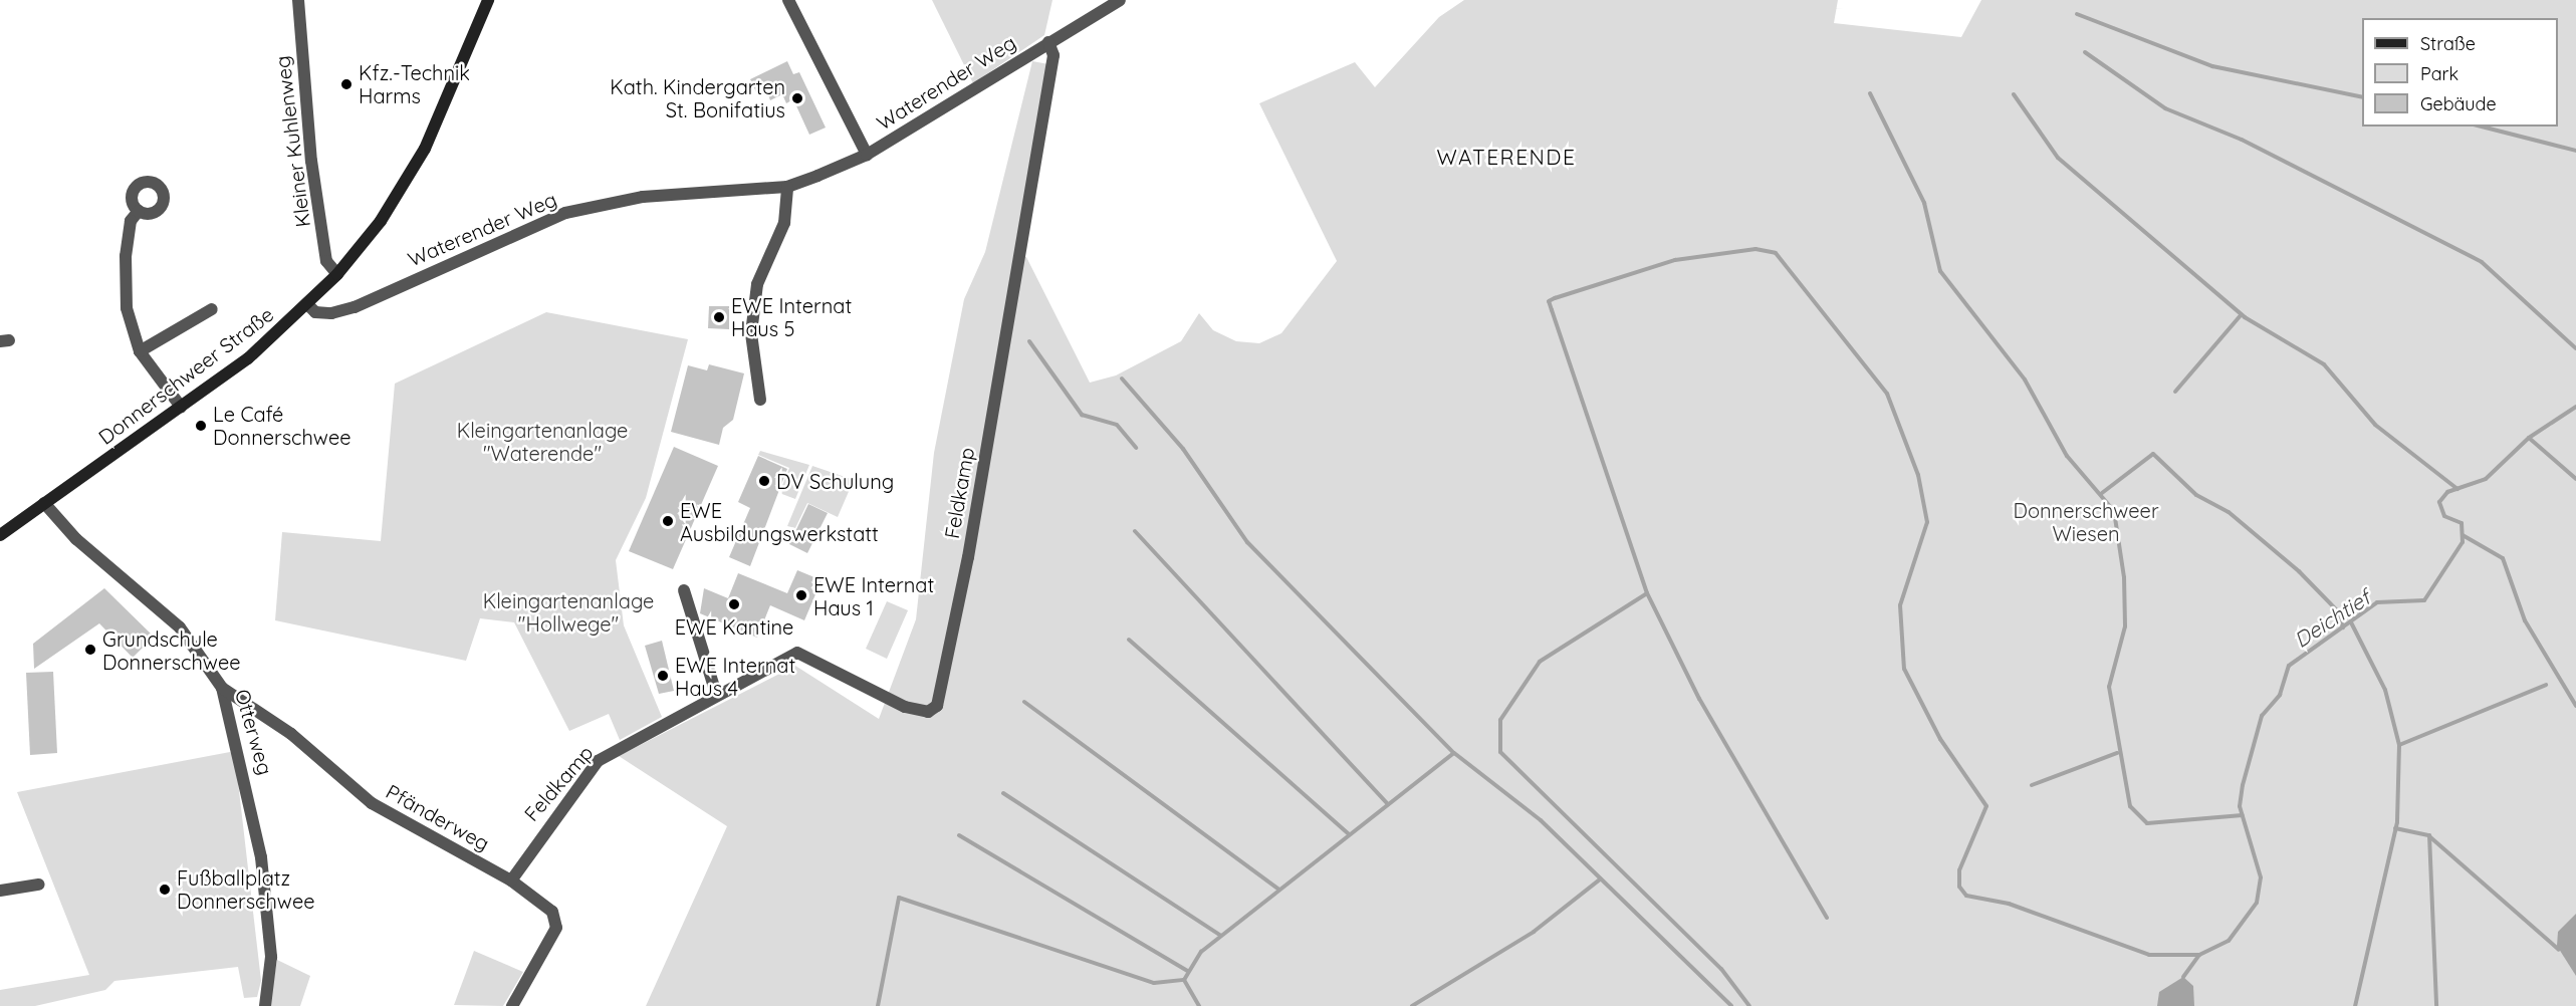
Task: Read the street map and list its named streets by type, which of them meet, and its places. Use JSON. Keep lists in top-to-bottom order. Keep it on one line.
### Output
{"streets":{"main road":["Donnerschweer Straße"],"street":["Waterender Weg","Kleiner Kuhlenweg","Feldkamp","Otterweg","Pfänderweg"]},"crossings":[["Waterender Weg","Donnerschweer Straße"],["Waterender Weg","Feldkamp"],["Kleiner Kuhlenweg","Donnerschweer Straße"],["Donnerschweer Straße","Otterweg"],["Feldkamp","Pfänderweg"],["Otterweg","Pfänderweg"]],"districts":["WATERENDE"],"water":["Deichtief"],"parks":["Kleingartenanlage \"Waterende\"","Donnerschweer Wiesen","Kleingartenanlage \"Hollwege\""],"places":["Kfz.-Technik Harms","Kath. Kindergarten St. Bonifatius","EWE Internat Haus 5","Le Café Donnerschwee","DV Schulung","EWE Ausbildungswerkstatt","EWE Internat Haus 1","EWE Kantine","Grundschule Donnerschwee","EWE Internat Haus 4","Fußballplatz Donnerschwee"],"legend":["Straße","Park","Gebäude"]}
